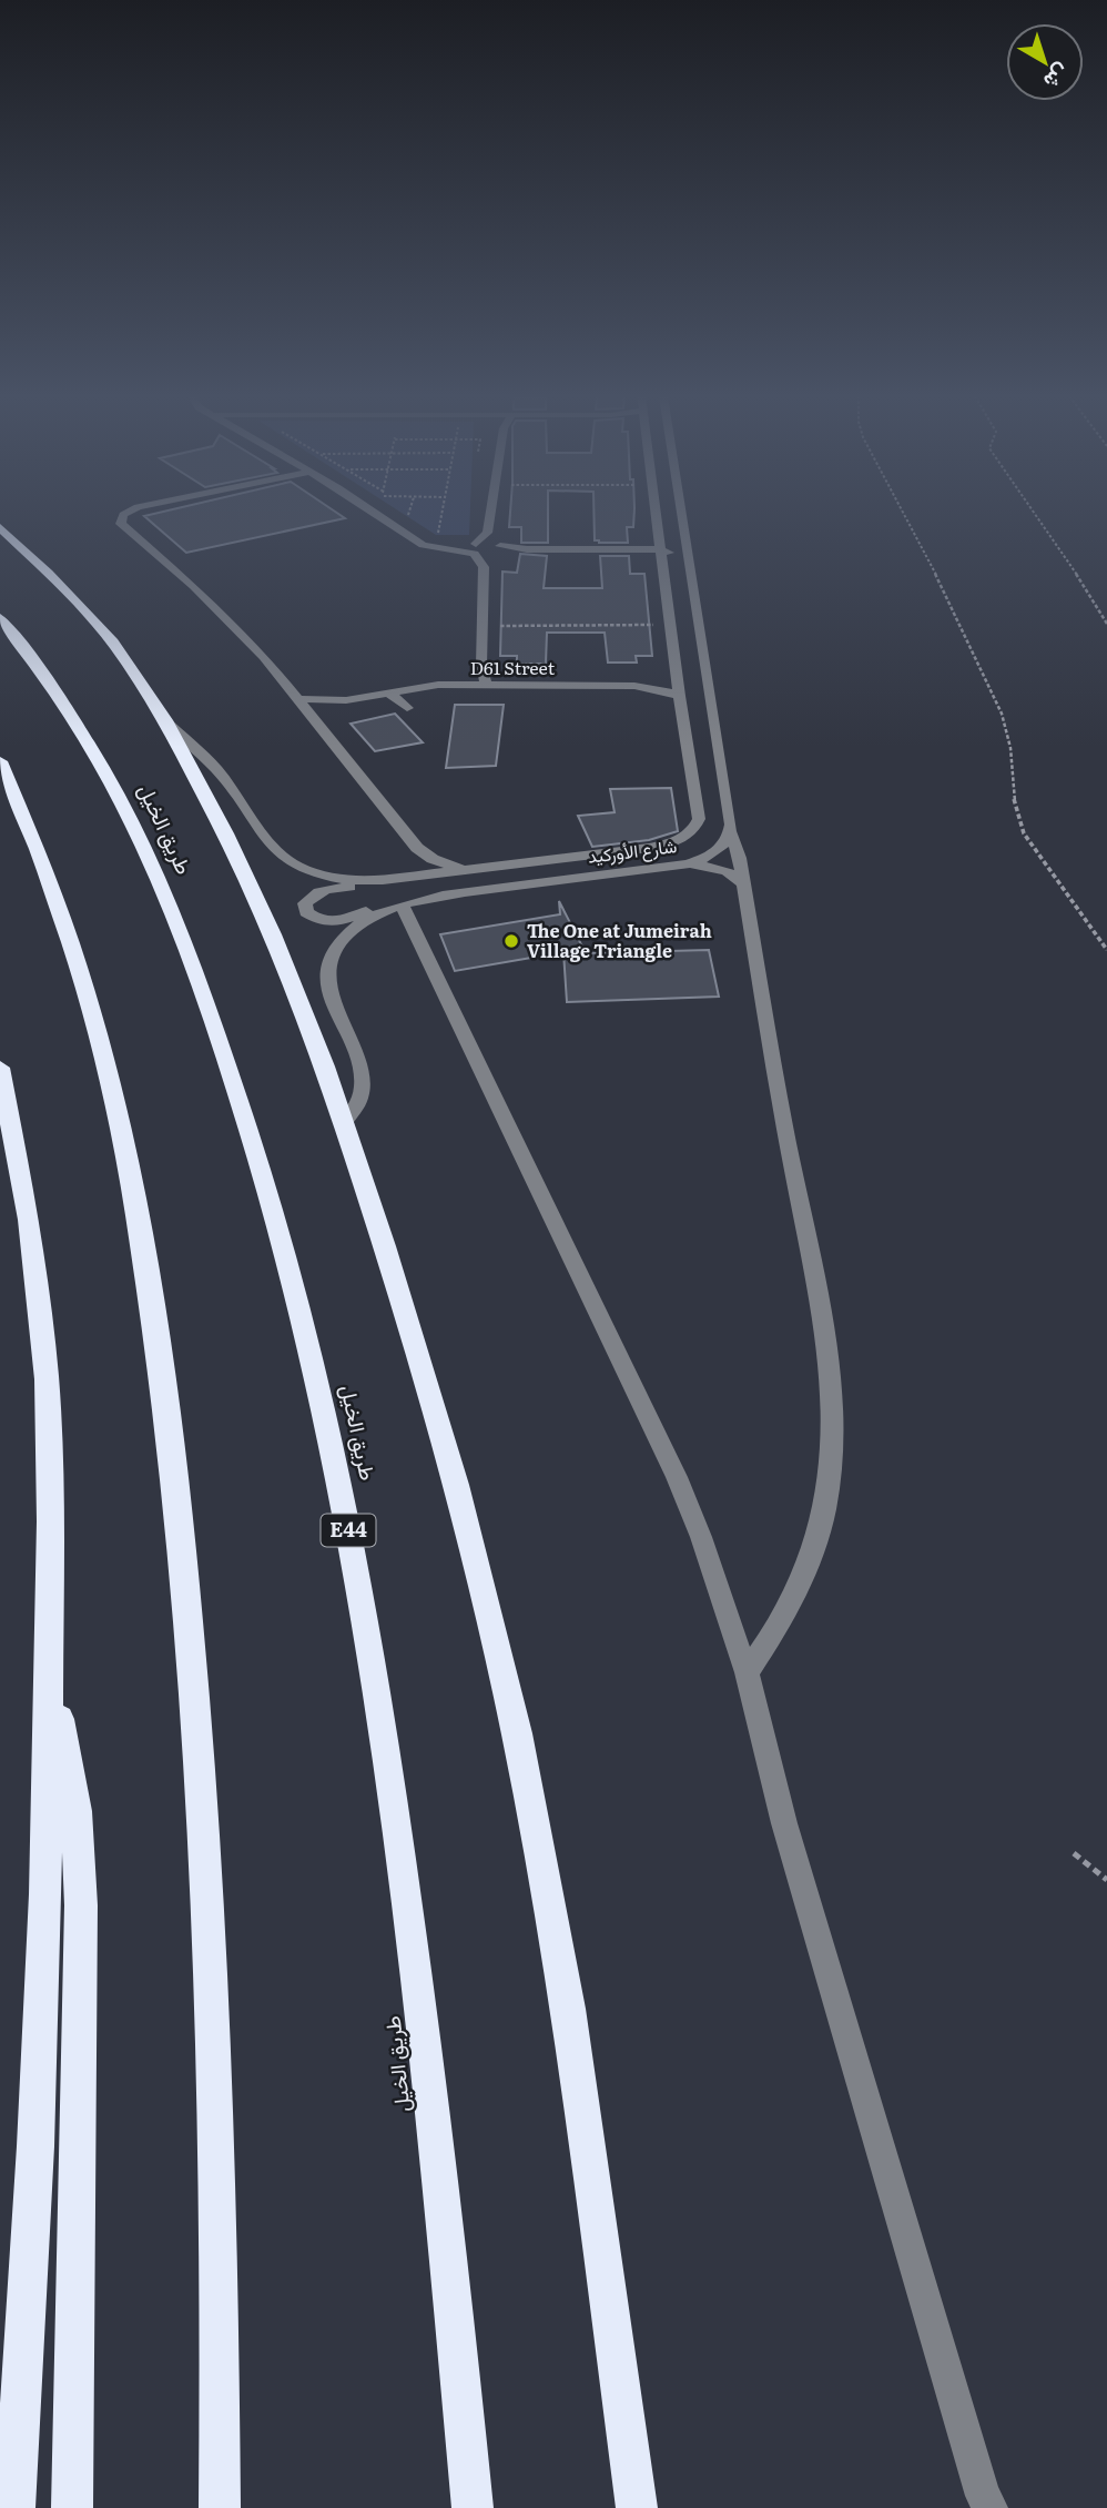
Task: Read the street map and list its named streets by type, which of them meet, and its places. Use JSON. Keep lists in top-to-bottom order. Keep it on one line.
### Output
{"streets":{"highway":["طريق الخيل","E44"],"street":["D61 Street","شارع الأوركيد"]},"crossings":[["D61 Street","شارع الأوركيد"]],"places":["The One at Jumeirah Village Triangle"],"north":"bottom right"}
